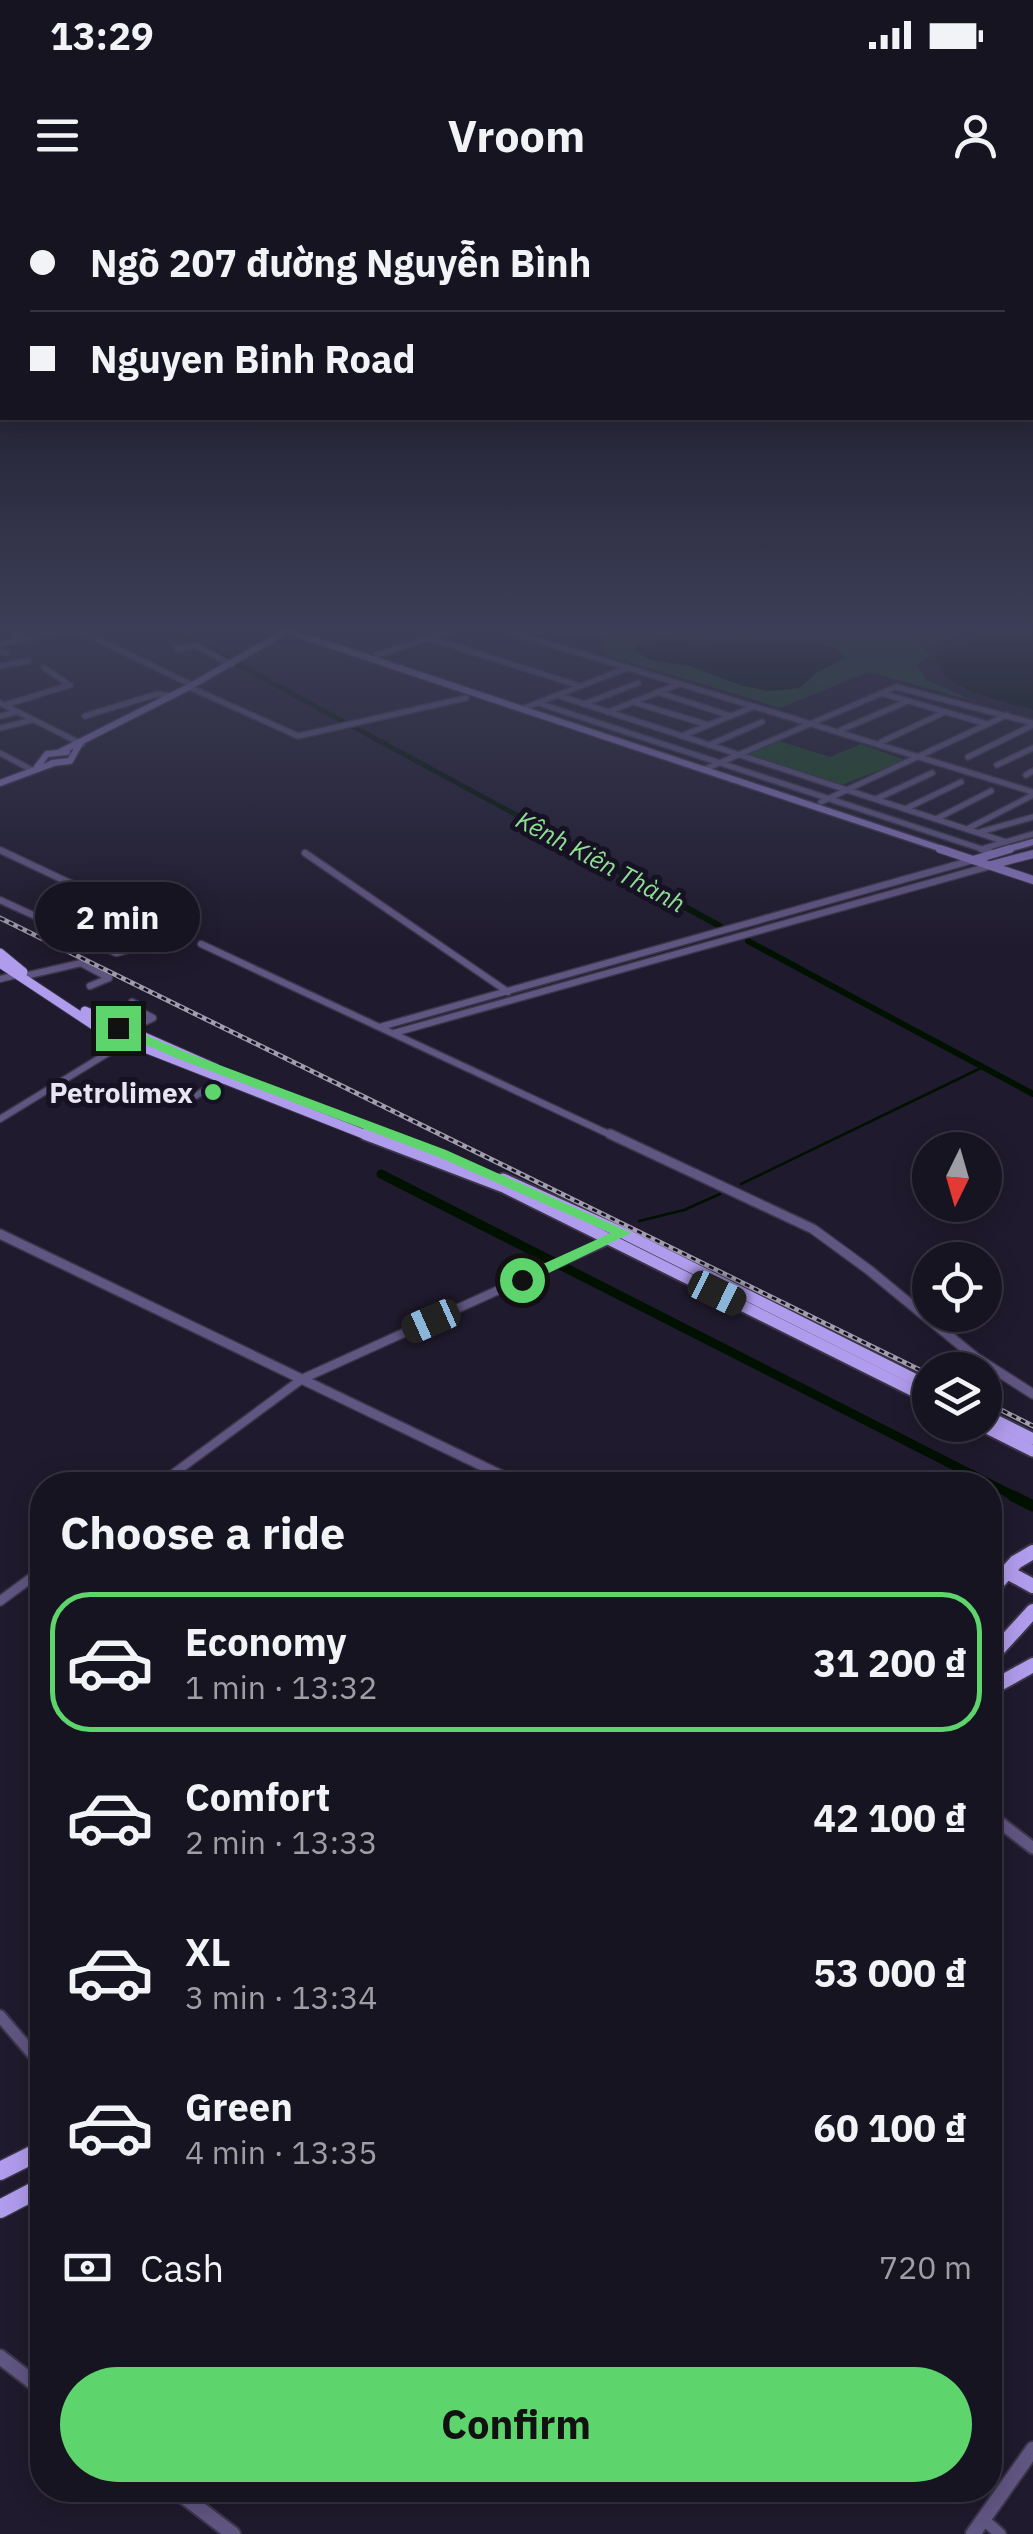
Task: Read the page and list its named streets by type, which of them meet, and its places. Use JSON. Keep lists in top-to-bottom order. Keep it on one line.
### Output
{"water":["Kênh Kiên Thành"],"places":["Petrolimex"],"north":"bottom","page":{"status":"13:29","header":"Vroom","banner":["Ngõ 207 đường Nguyễn Bình","Nguyen Binh Road"],"bubble":"2 min","heading":"Choose a ride","list":[{"name":"Economy","note":"1 min · 13:32","value":"31 200 ₫"},{"name":"Comfort","note":"2 min · 13:33","value":"42 100 ₫"},{"name":"XL","note":"3 min · 13:34","value":"53 000 ₫"},{"name":"Green","note":"4 min · 13:35","value":"60 100 ₫"}],"pay":["Cash","720 m"],"buttons":"Confirm"}}
